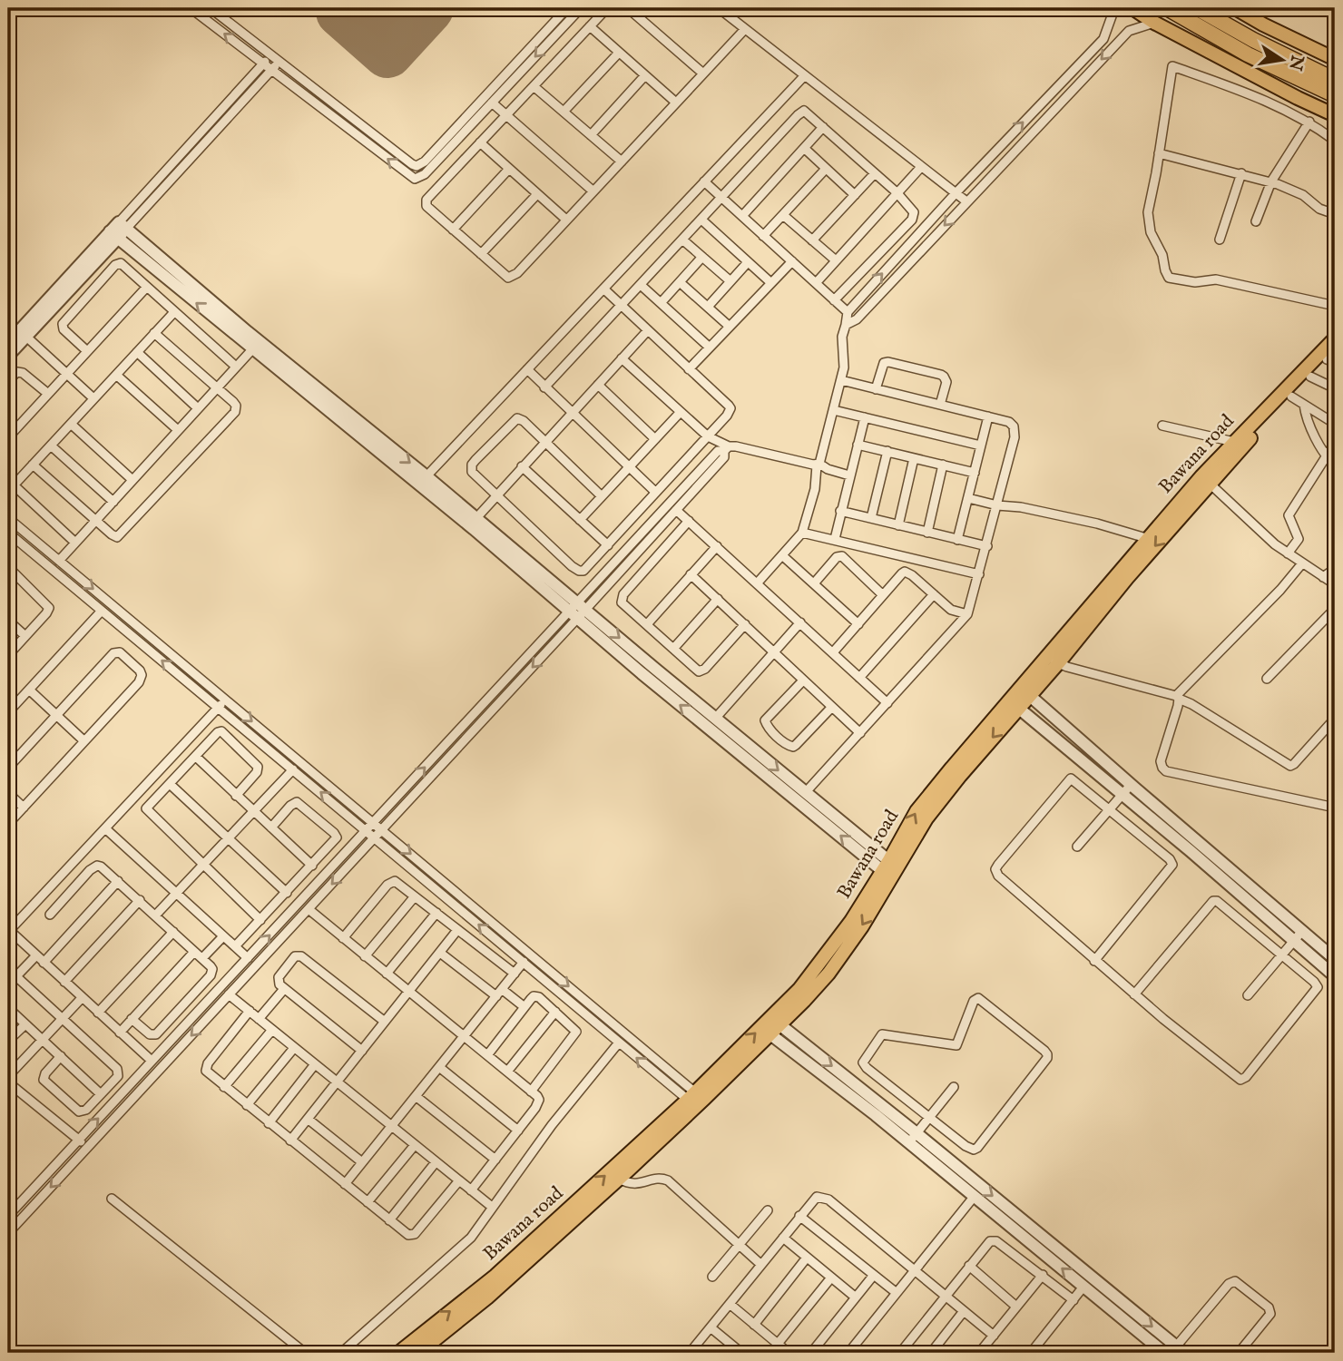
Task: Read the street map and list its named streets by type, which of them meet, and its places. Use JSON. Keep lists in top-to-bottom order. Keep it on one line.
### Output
{"streets":{"main road":["Bawana road"]},"north":"right"}
